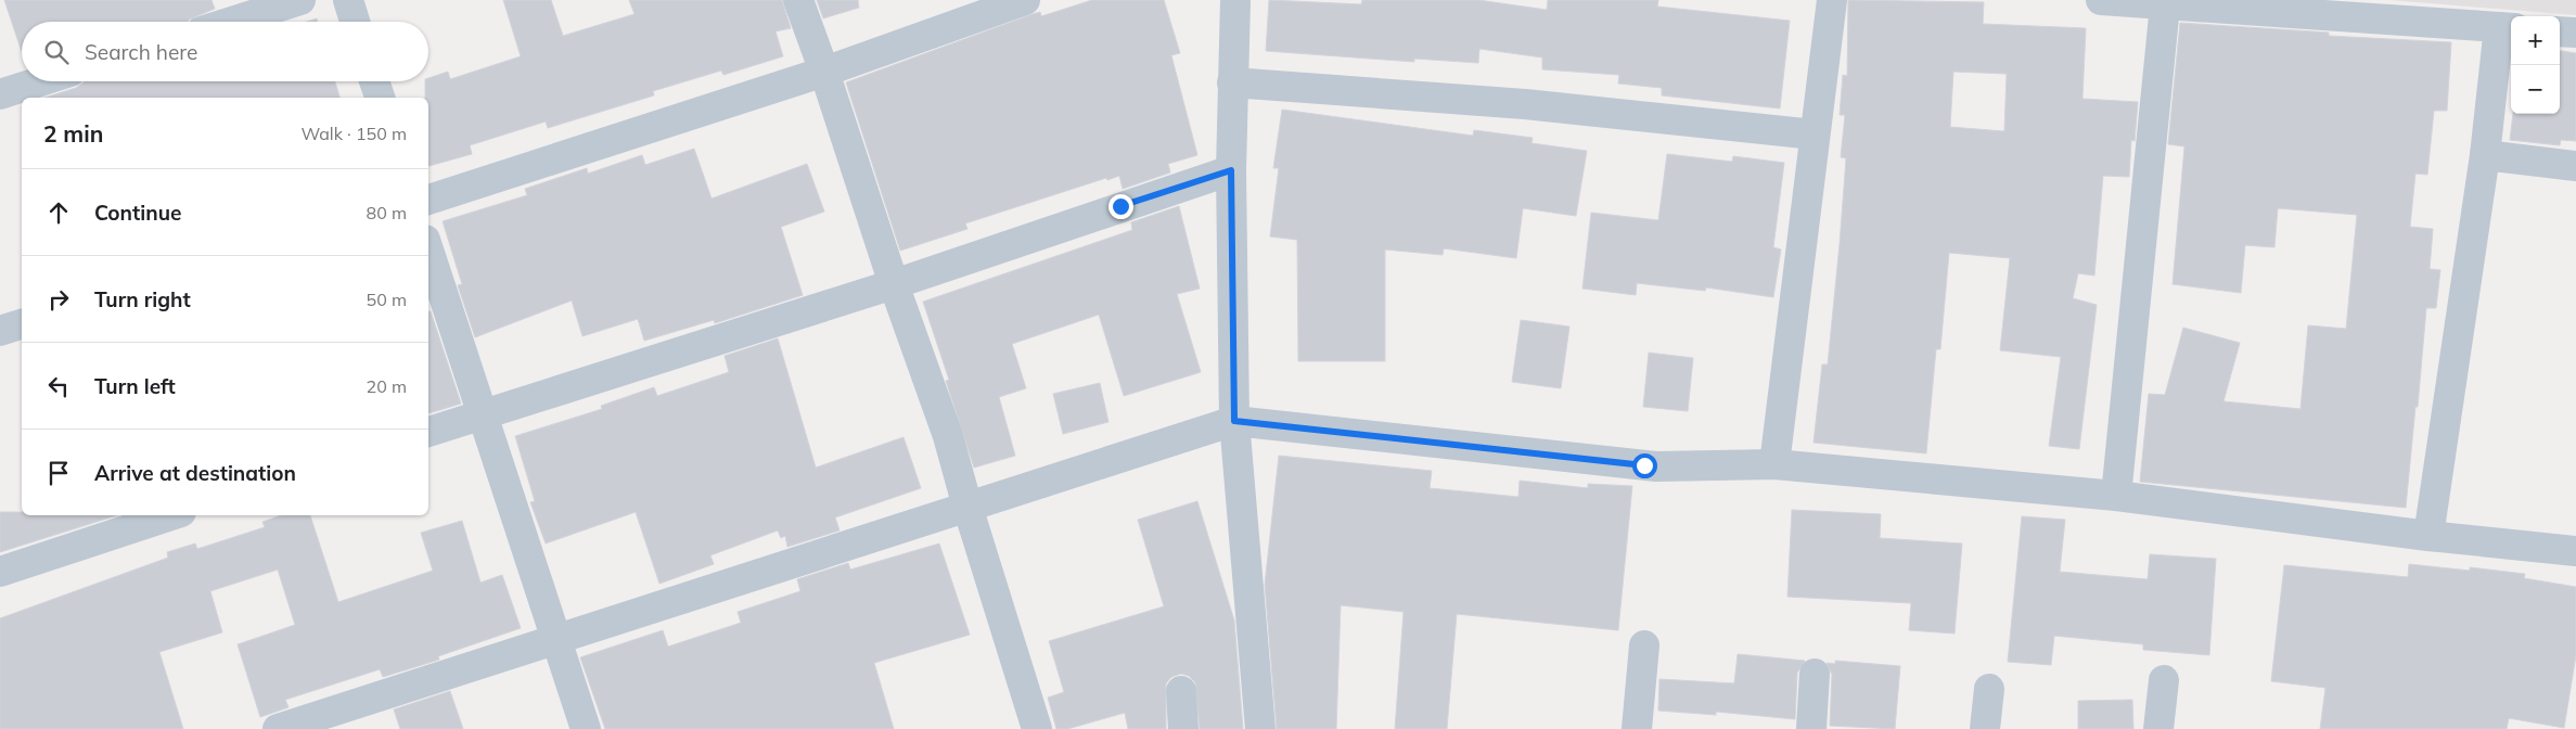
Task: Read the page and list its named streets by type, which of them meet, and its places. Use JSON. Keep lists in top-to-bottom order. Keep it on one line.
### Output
{"page":{"map_buttons":["+","−"],"search":"Search here","heading":["2 min","Walk · 150 m"],"list":[["Continue","80 m"],["Turn right","50 m"],["Turn left","20 m"],"Arrive at destination"]}}
